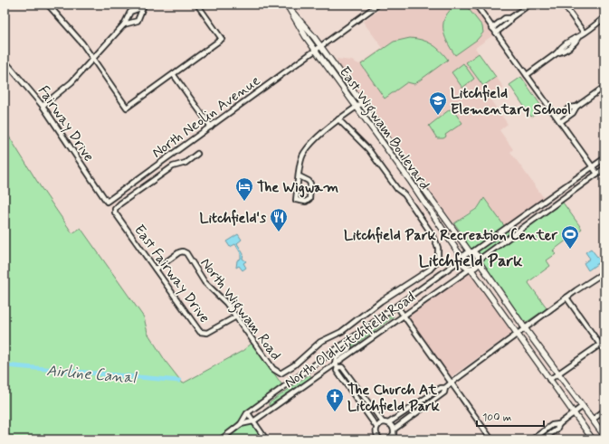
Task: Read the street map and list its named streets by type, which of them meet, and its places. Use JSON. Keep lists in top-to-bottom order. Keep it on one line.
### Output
{"streets":{"street":["North Neolin Avenue","Fairway Drive","East Wigwam Boulevard","East Fairway Drive","North Wigwam Road","North Old Litchfield Road"]},"crossings":[["North Neolin Avenue","Fairway Drive"],["North Neolin Avenue","East Wigwam Boulevard"],["East Wigwam Boulevard","North Old Litchfield Road"],["East Fairway Drive","North Wigwam Road"]],"districts":["Litchfield Park"],"water":["Airline Canal"],"places":{"school or university":["Litchfield Elementary School"],"hotel":["The Wigwam"],"restaurant":["Litchfield's"],"sports":["Litchfield Park Recreation Center"],"church":["The Church At Litchfield Park"]},"scale_bar":"100 m"}
